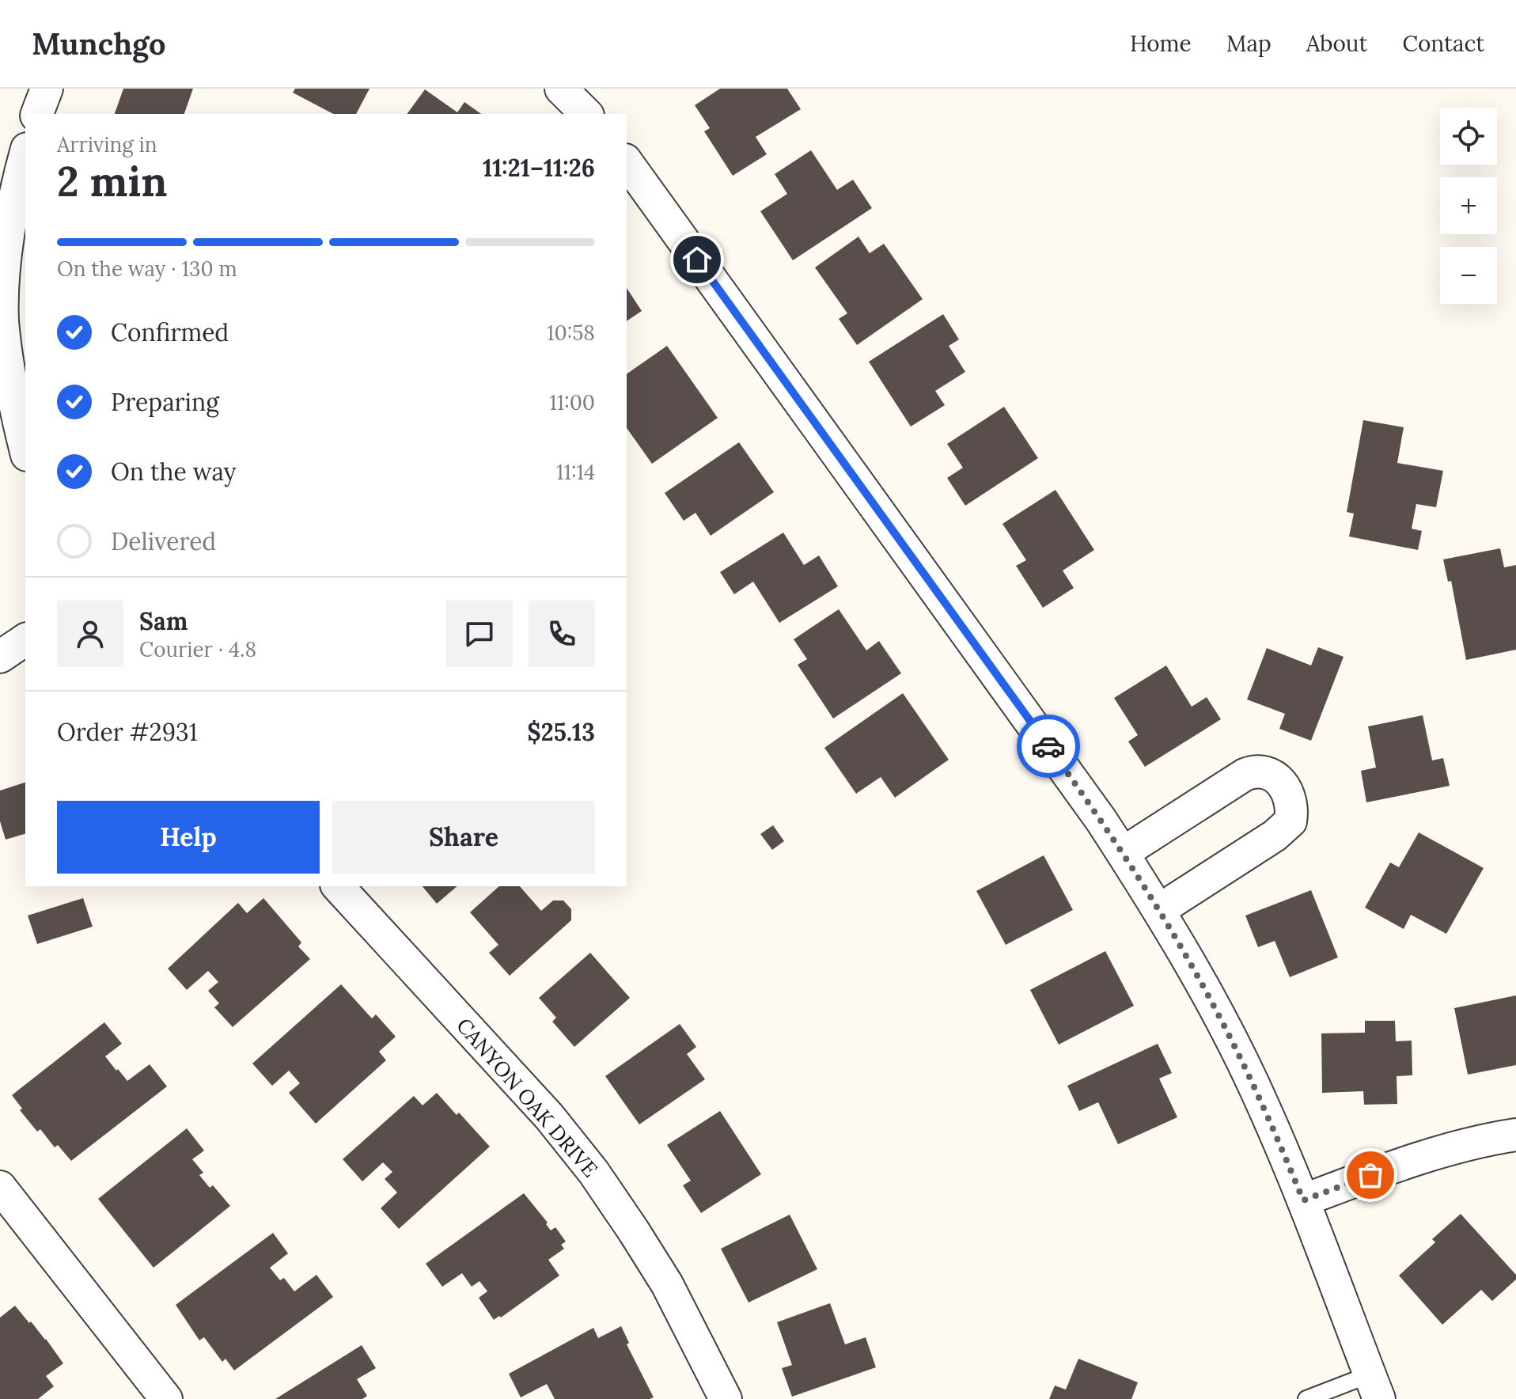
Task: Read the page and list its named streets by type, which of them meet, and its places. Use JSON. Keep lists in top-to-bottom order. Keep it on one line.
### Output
{"streets":{"street":["CANYON OAK DRIVE"]},"page":{"header":"Munchgo","nav":["Home","Map","About","Contact"],"map_buttons":["+","−"],"heading":["2 min","Arriving in","11:21–11:26"],"panel":["Sam","Courier · 4.8","Order #2931","$25.13"],"bar":"On the way · 130 m","list":[["Confirmed","10:58"],["Preparing","11:00"],["On the way","11:14"],"Delivered"],"buttons":["Help","Share"]}}
